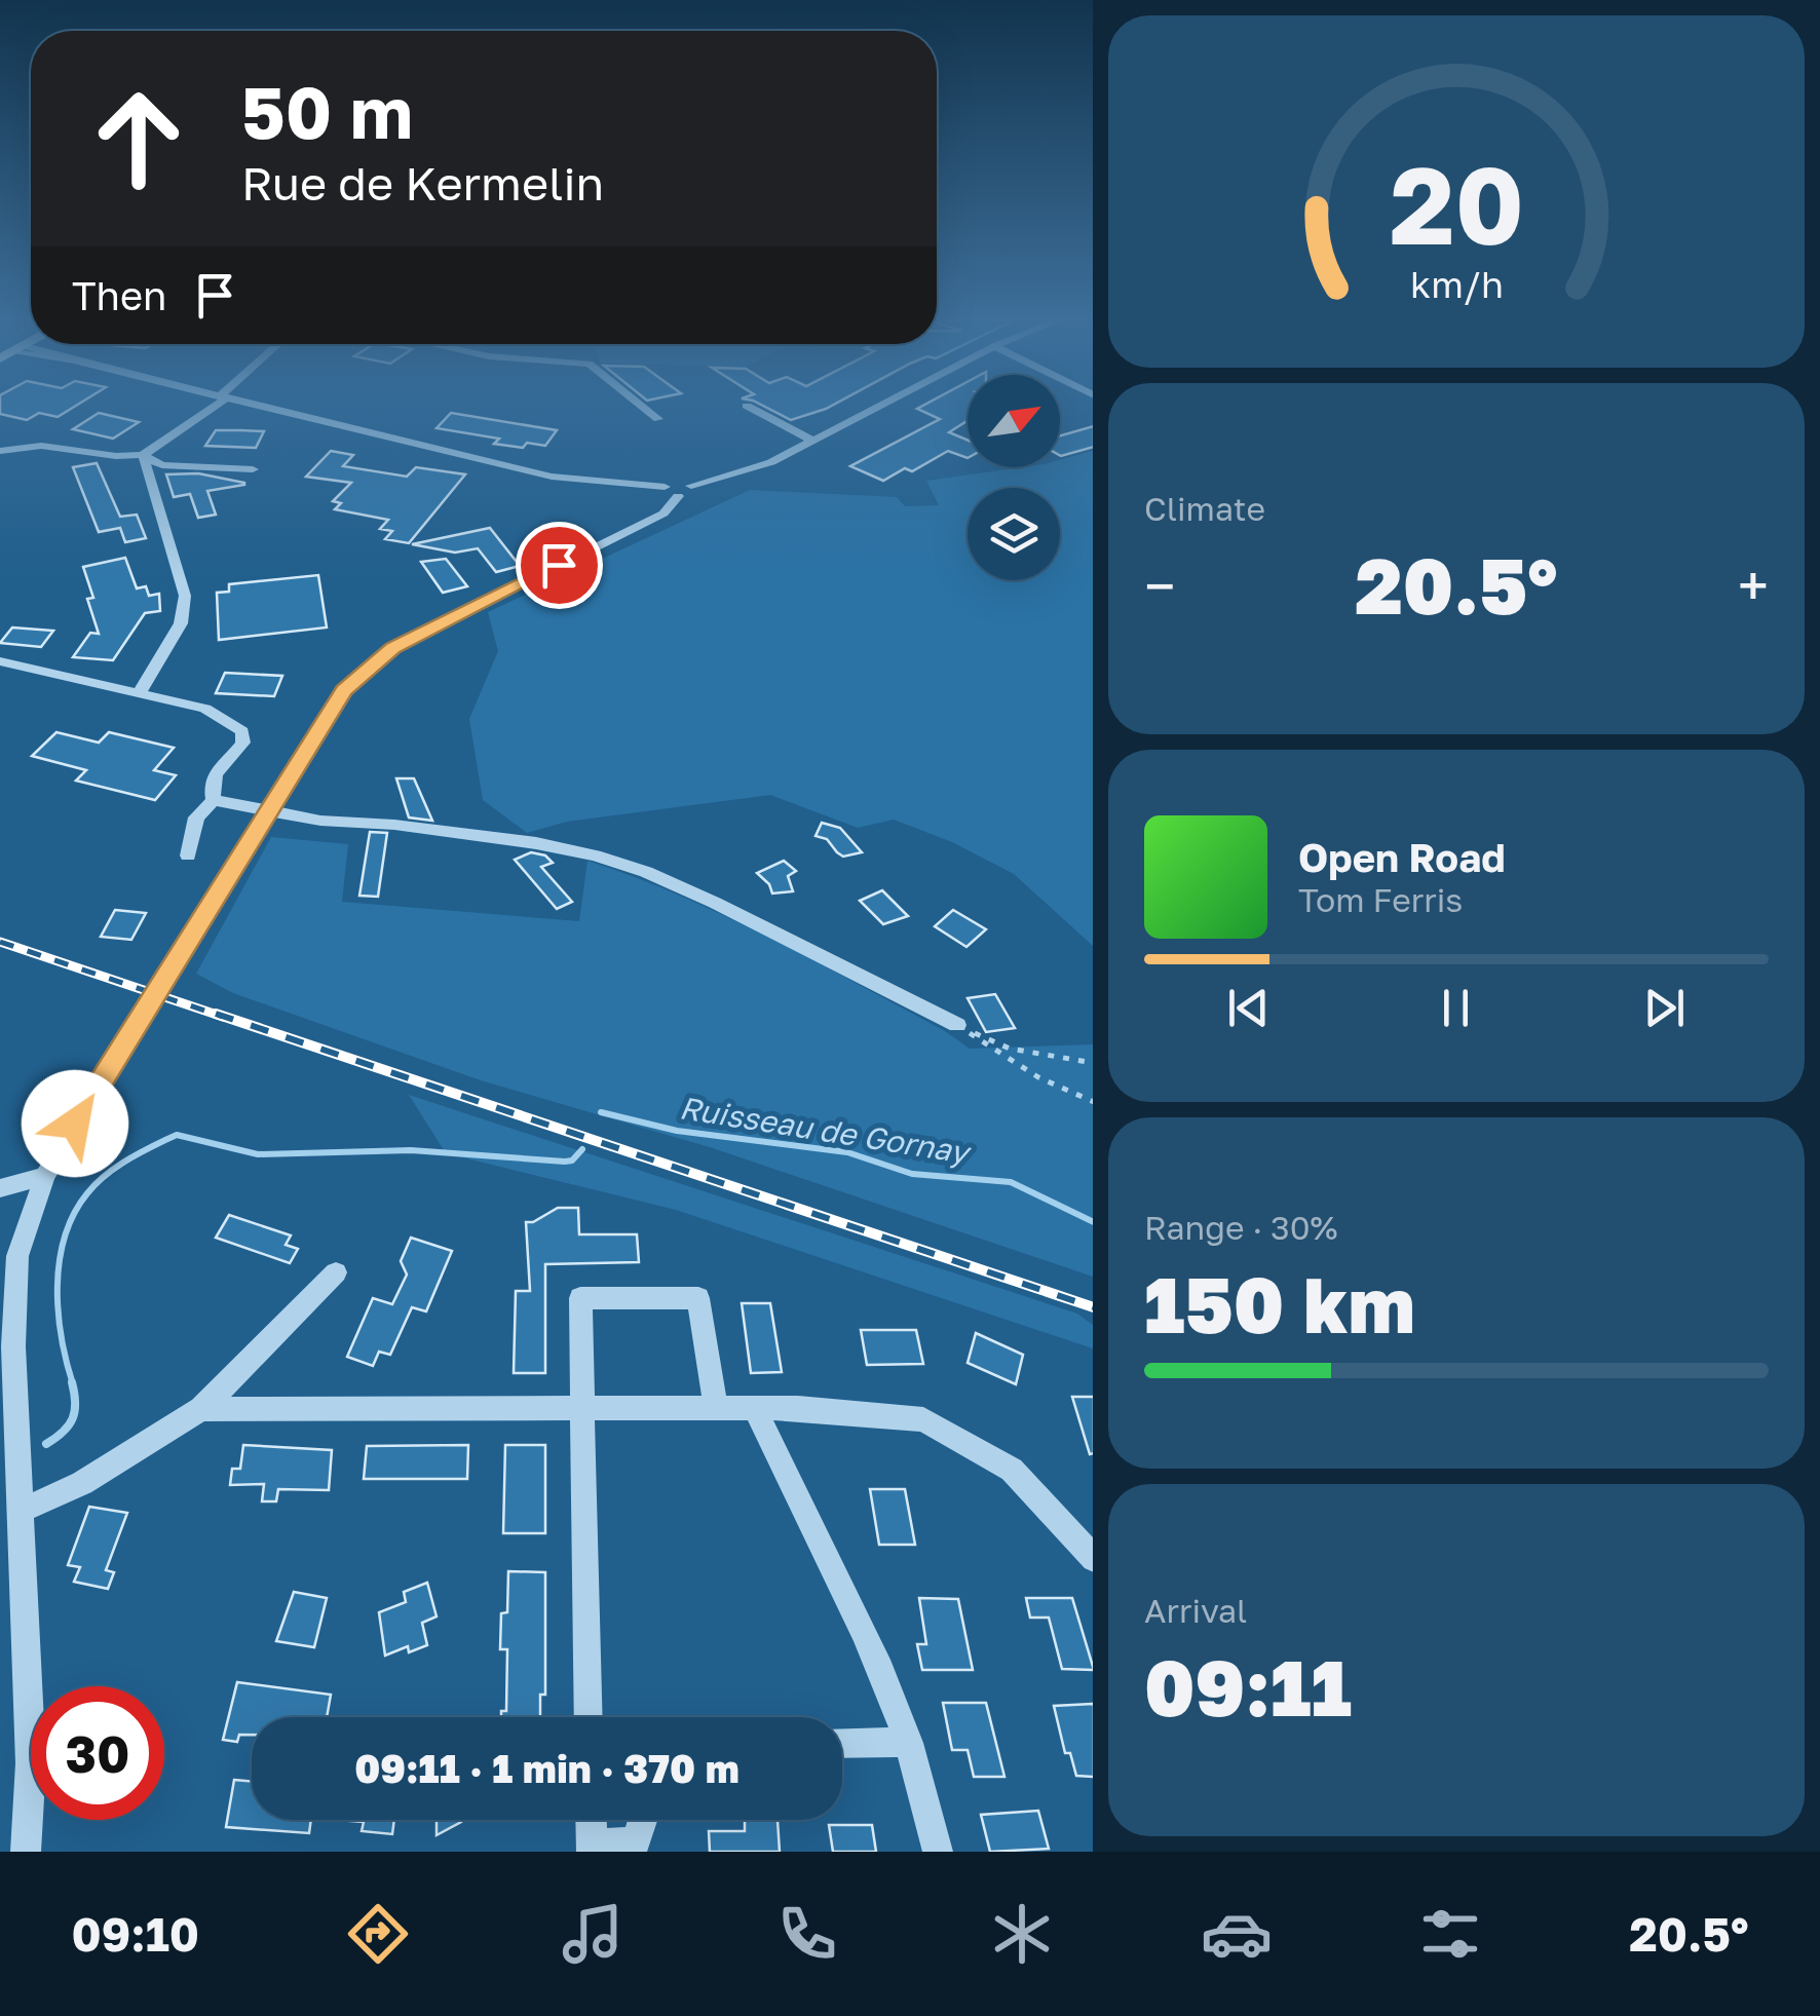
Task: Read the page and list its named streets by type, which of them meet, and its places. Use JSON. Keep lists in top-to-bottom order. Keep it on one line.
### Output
{"water":["Ruisseau de Gornay"],"north":"top right","page":{"turn":["50 m","Rue de Kermelin"],"then":"Then","tile":["Climate",["Range · 30%","150 km"],["Arrival","09:11"]],"heat":["−","20.5°","+"],"song":["Open Road","Tom Ferris"],"limit":"30","trip":"09:11 · 1 min · 370 m","tabs":["09:10","20.5°"],"gauge":["20","km/h"]}}
